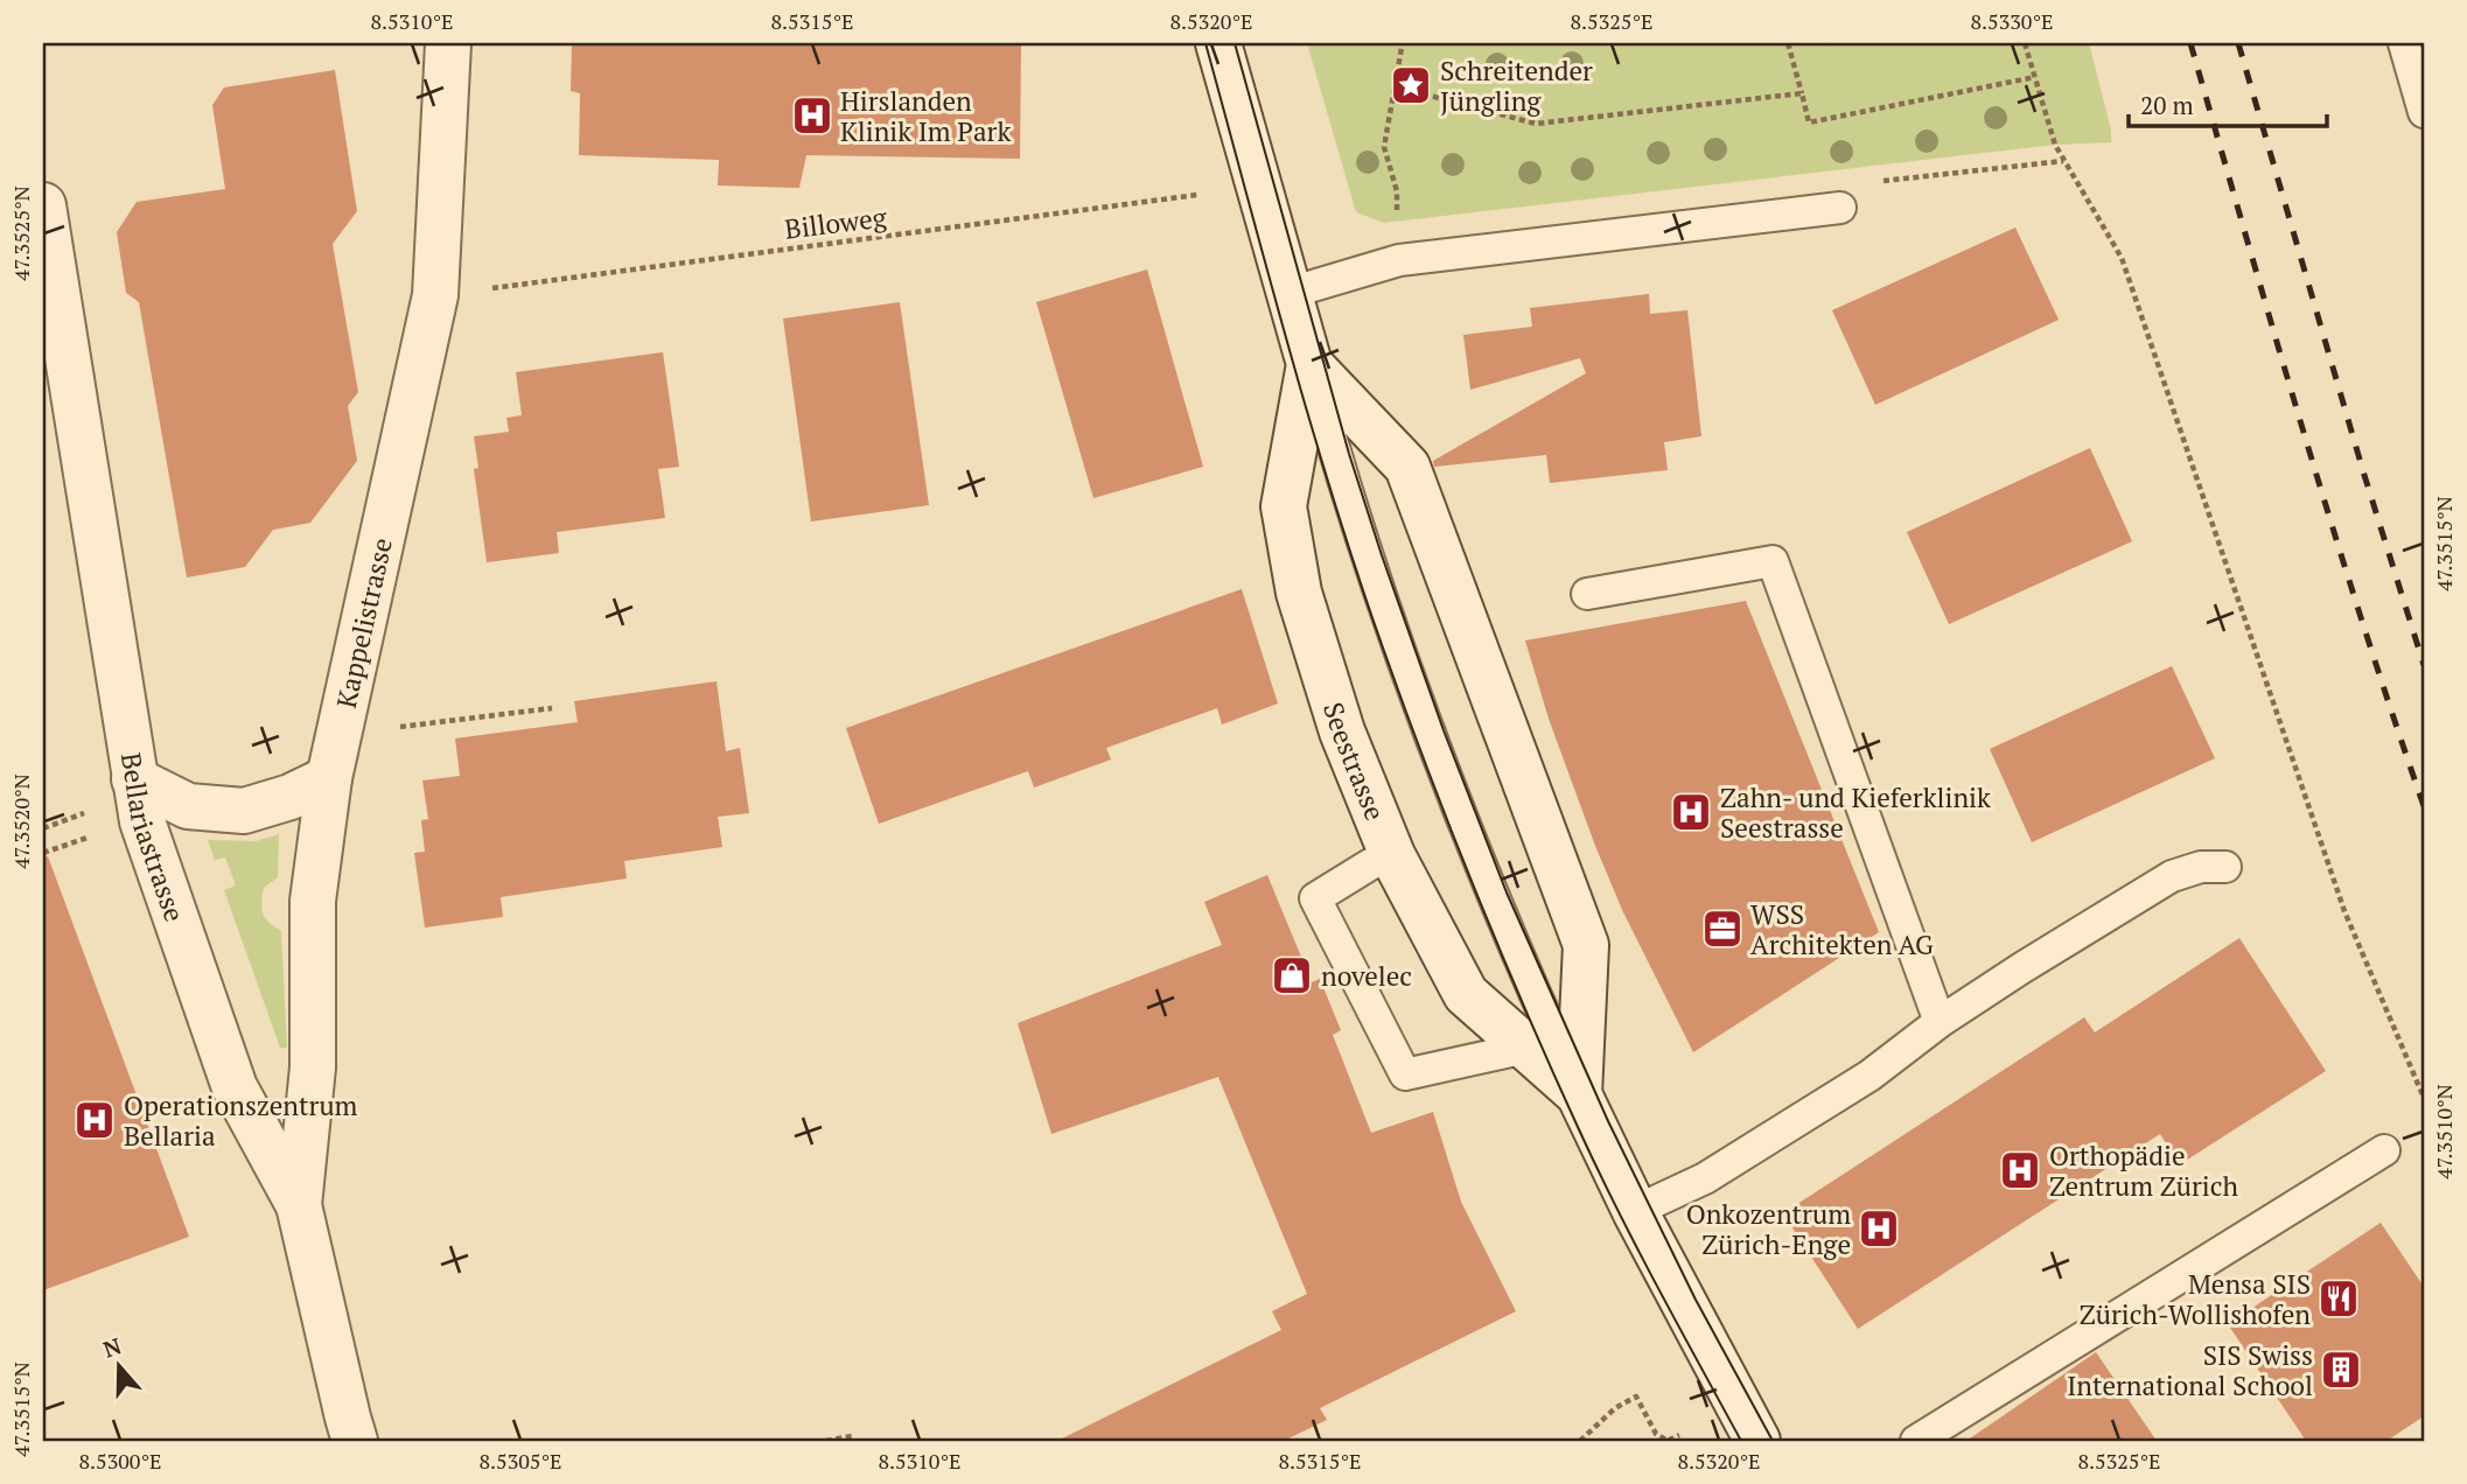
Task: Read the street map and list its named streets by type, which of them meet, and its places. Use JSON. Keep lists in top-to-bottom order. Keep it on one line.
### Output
{"streets":{"street":["Kappelistrasse","Seestrasse","Bellariastrasse"],"path":["Billoweg"]},"crossings":[["Kappelistrasse","Bellariastrasse"]],"places":{"place":["Schreitender Jüngling"],"hospital":["Hirslanden Klinik Im Park","Zahn- und Kieferklinik Seestrasse","Operationszentrum Bellaria","Orthopädie Zentrum Zürich","Onkozentrum Zürich-Enge"],"office":["WSS Architekten AG"],"shop":["novelec"],"restaurant":["Mensa SIS Zürich-Wollishofen"],"building":["SIS Swiss International School"]},"scale_bar":"20 m","north":"top","coordinates":["8.5310°E","8.5315°E","8.5320°E","8.5325°E","8.5330°E","47.3525°N","47.3515°N","47.3520°N","47.3510°N","8.5300°E","8.5305°E"]}
